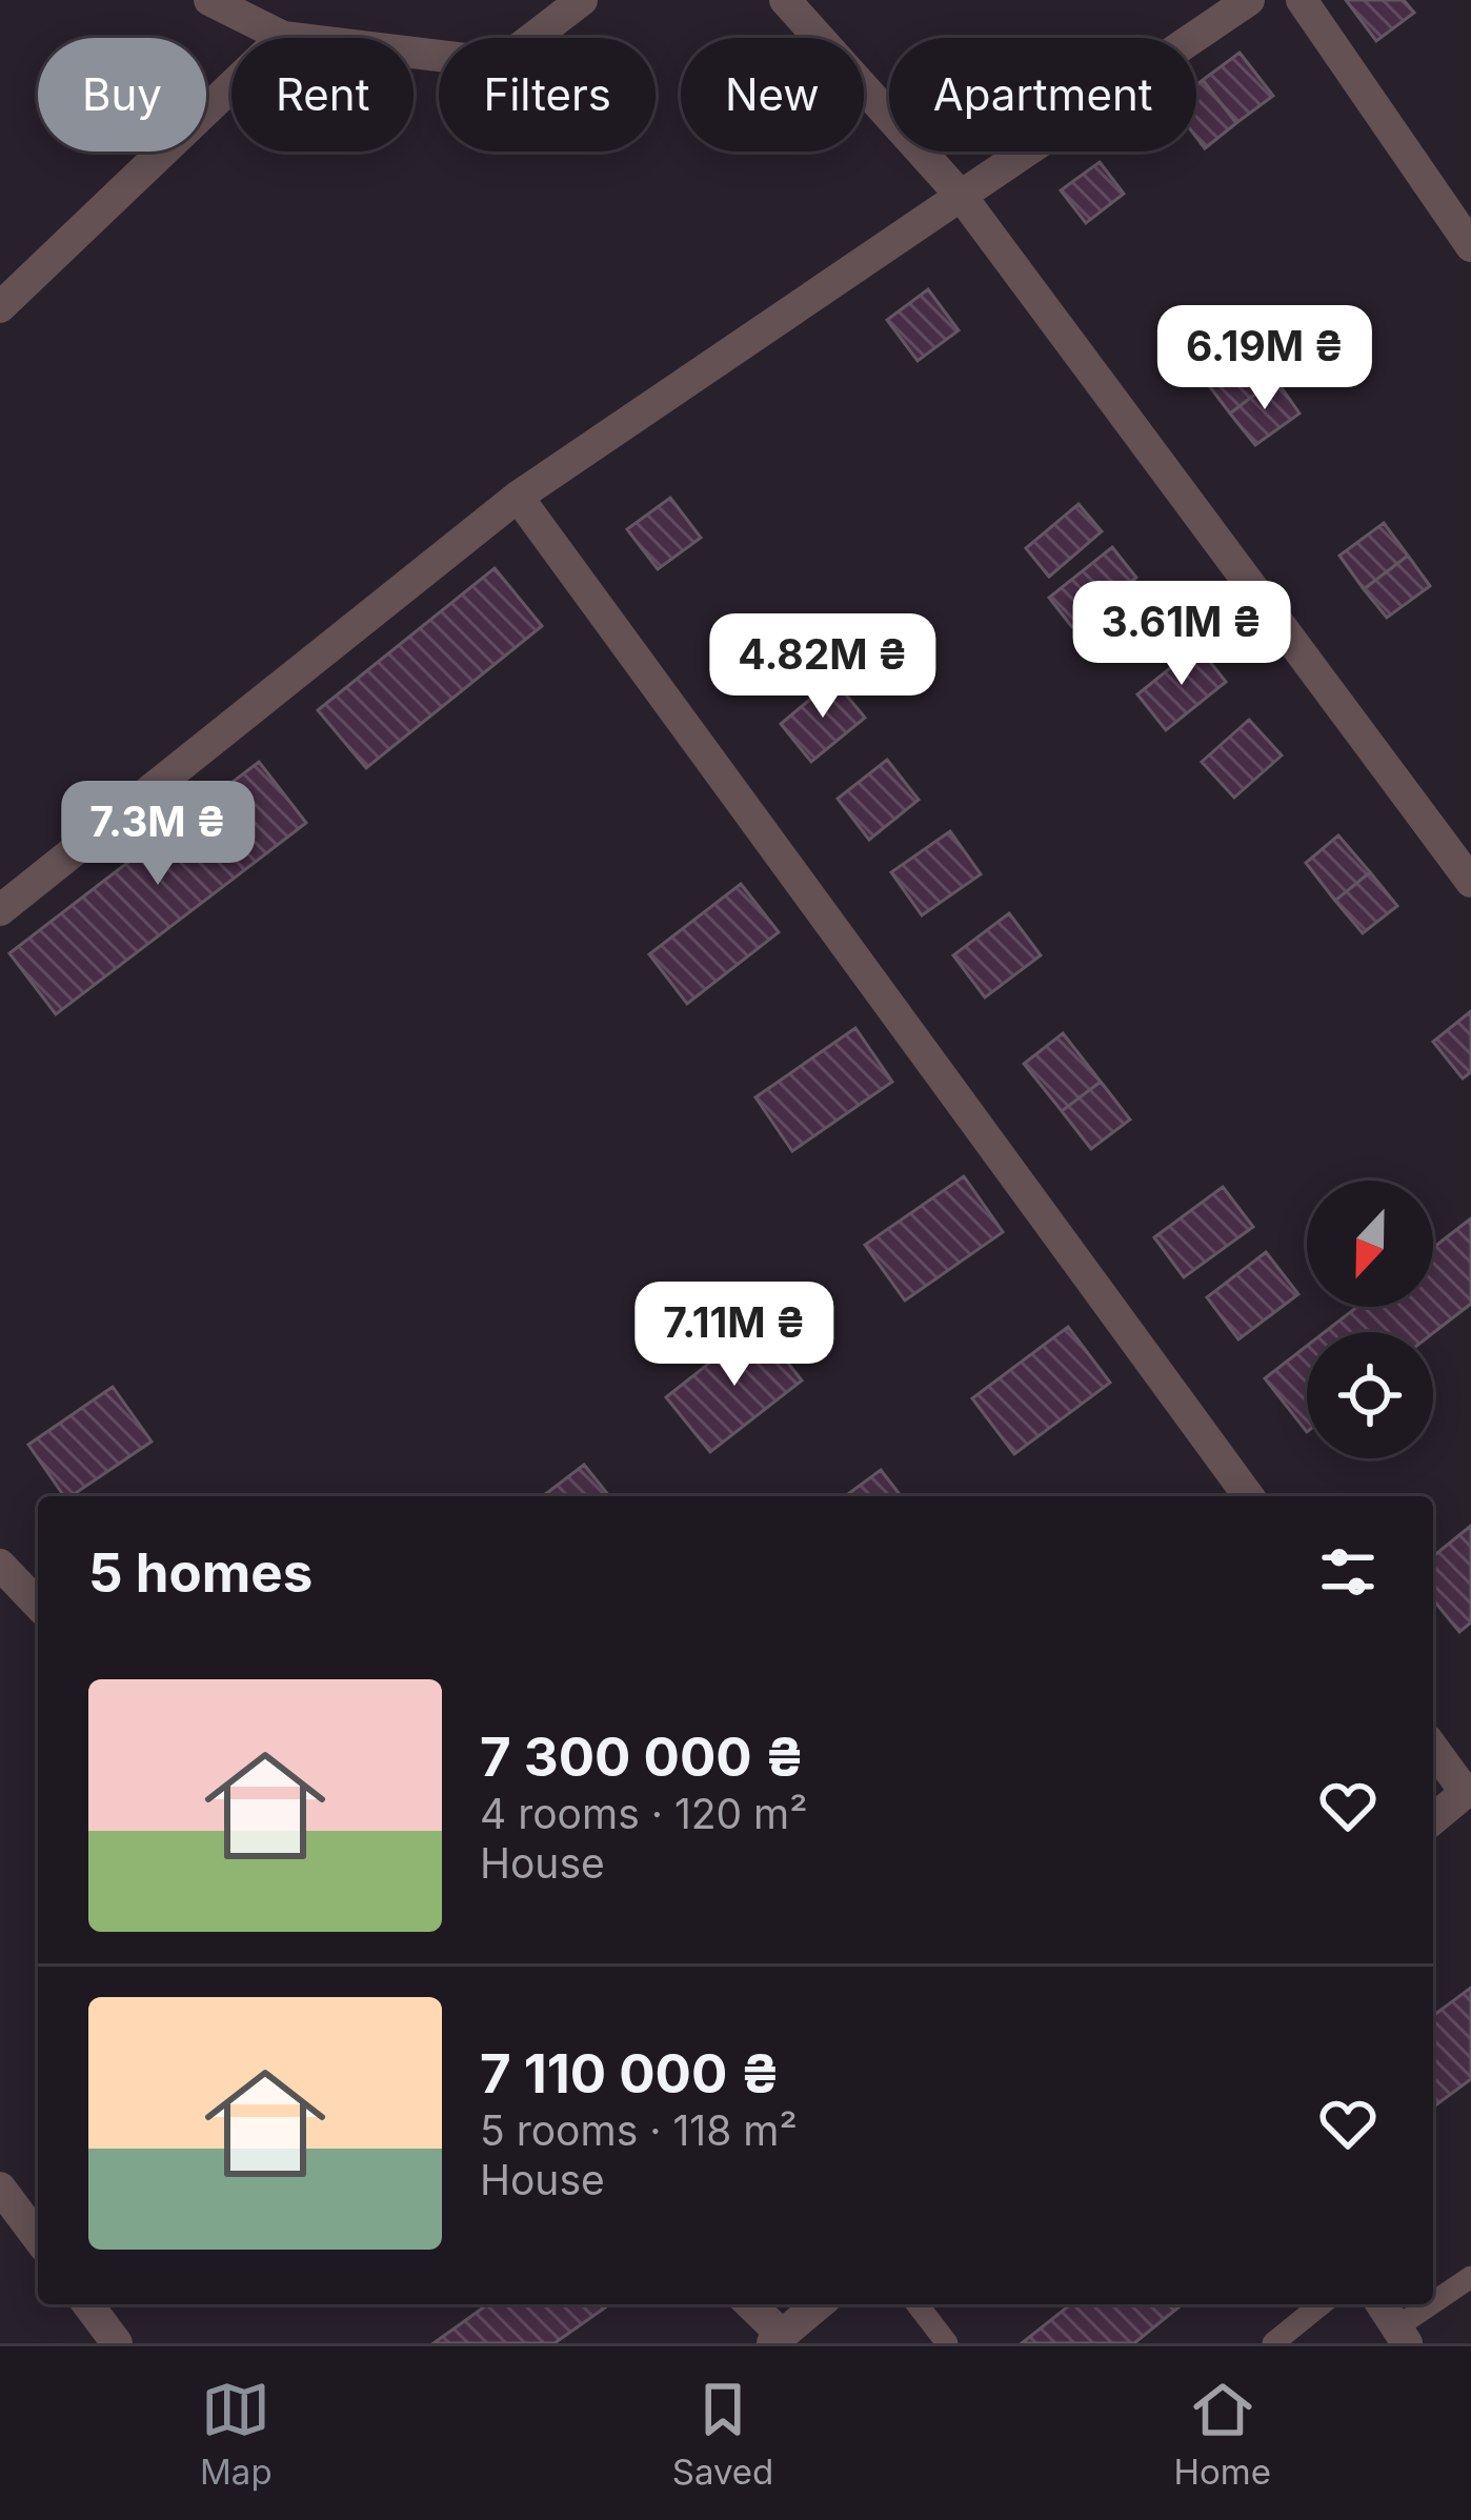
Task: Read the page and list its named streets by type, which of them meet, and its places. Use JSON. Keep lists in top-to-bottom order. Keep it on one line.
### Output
{"north":"bottom","page":{"chip":["Buy","Rent","Filters","New","Apartment"],"price":["6.19M ₴","3.61M ₴","4.82M ₴","7.3M ₴","7.11M ₴"],"heading":"5 homes","list":[{"name":"7 300 000 ₴","note":"4 rooms · 120 m² · House"},{"name":"7 110 000 ₴","note":"5 rooms · 118 m² · House"}],"tabs":["Map","Saved","Home"]}}
